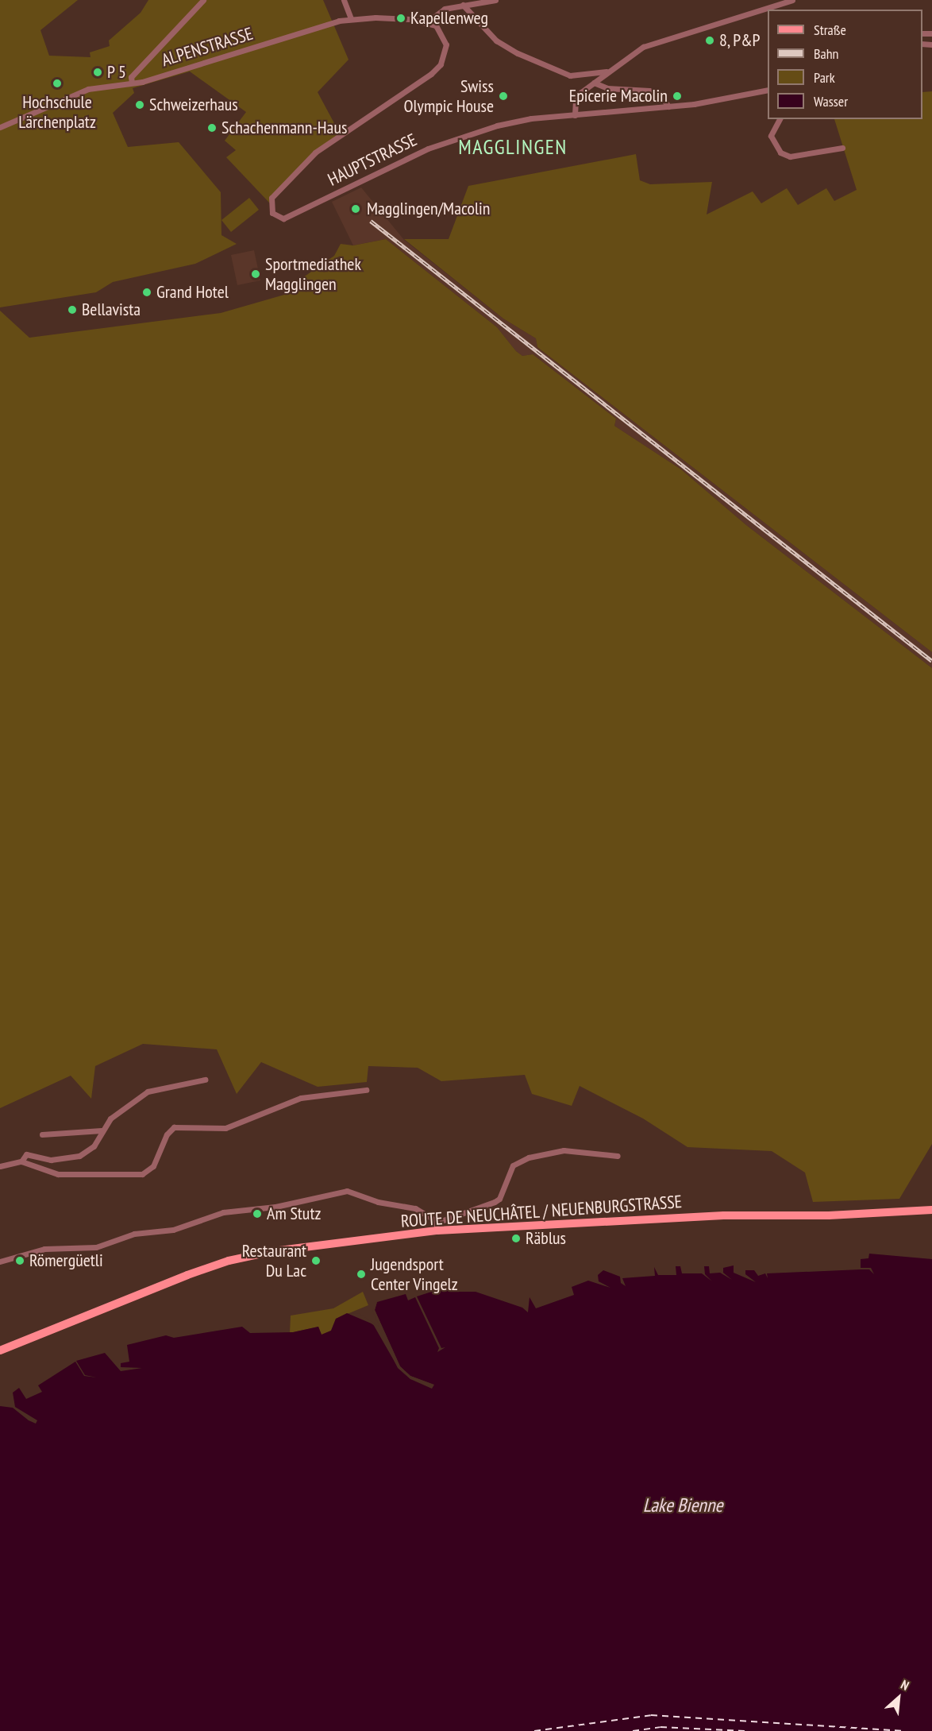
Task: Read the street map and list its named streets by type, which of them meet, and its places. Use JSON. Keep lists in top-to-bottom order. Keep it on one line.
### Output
{"streets":{"main road":["ROUTE DE NEUCHÂTEL / NEUENBURGSTRASSE"],"street":["ALPENSTRASSE","HAUPTSTRASSE"]},"crossings":[["ALPENSTRASSE","HAUPTSTRASSE"]],"districts":["MAGGLINGEN"],"water":["Lake Bienne"],"places":["Kapellenweg","8, P&P","P 5","Hochschule Lärchenplatz","Swiss Olympic House","Epicerie Macolin","Schweizerhaus","Schachenmann-Haus","Magglingen/Macolin","Sportmediathek Magglingen","Grand Hotel","Bellavista","Am Stutz","Räblus","Römergüetli","Restaurant Du Lac","Jugendsport Center Vingelz"],"legend":["Straße","Bahn","Park","Wasser"],"north":"top right"}
